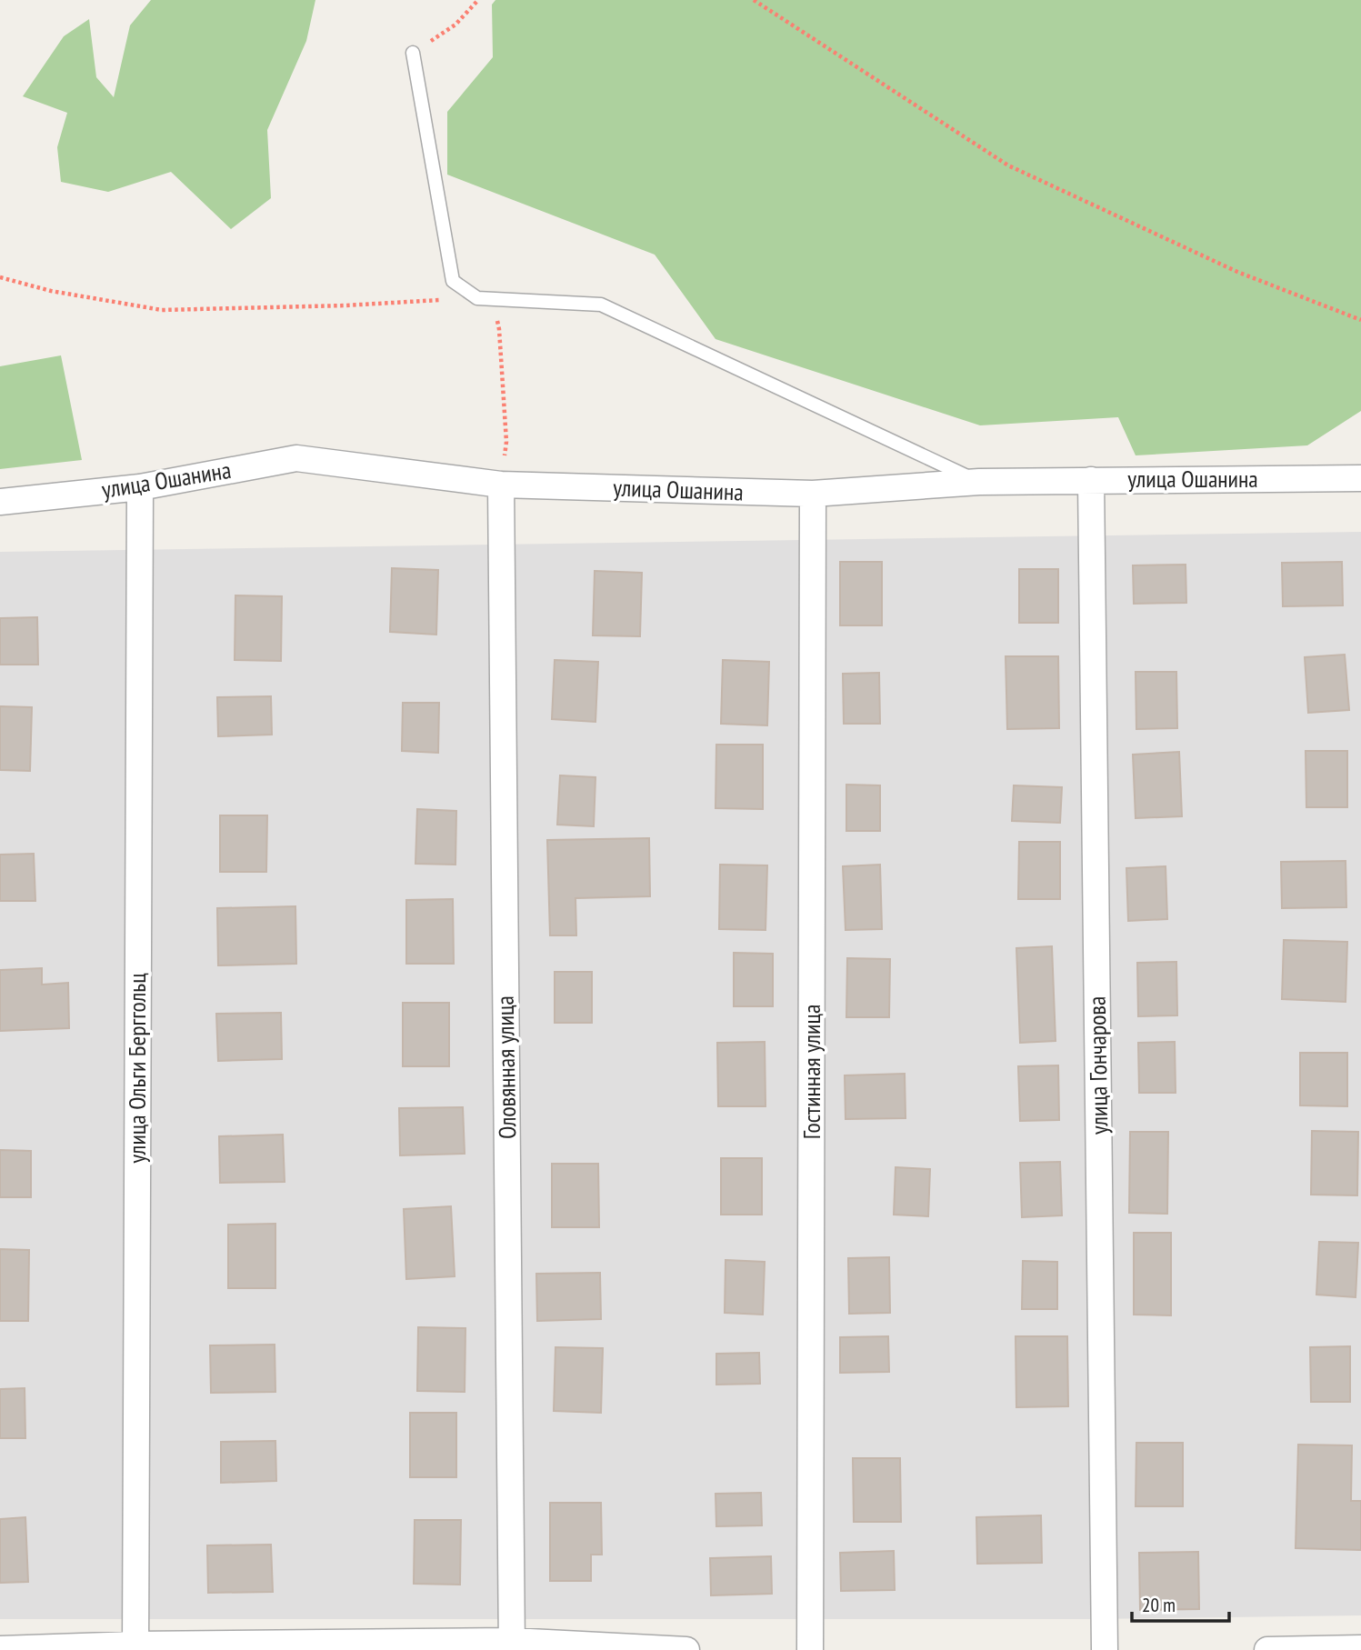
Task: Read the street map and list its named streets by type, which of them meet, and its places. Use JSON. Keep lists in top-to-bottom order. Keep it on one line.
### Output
{"streets":{"street":["улица Ошанина","улица Гончарова","Оловянная улица","улица Ольги Берггольц","Гостинная улица"]},"crossings":[["улица Ошанина","улица Гончарова"],["улица Ошанина","Оловянная улица"],["улица Ошанина","улица Ольги Берггольц"],["улица Ошанина","Гостинная улица"]],"scale_bar":"20 m"}
